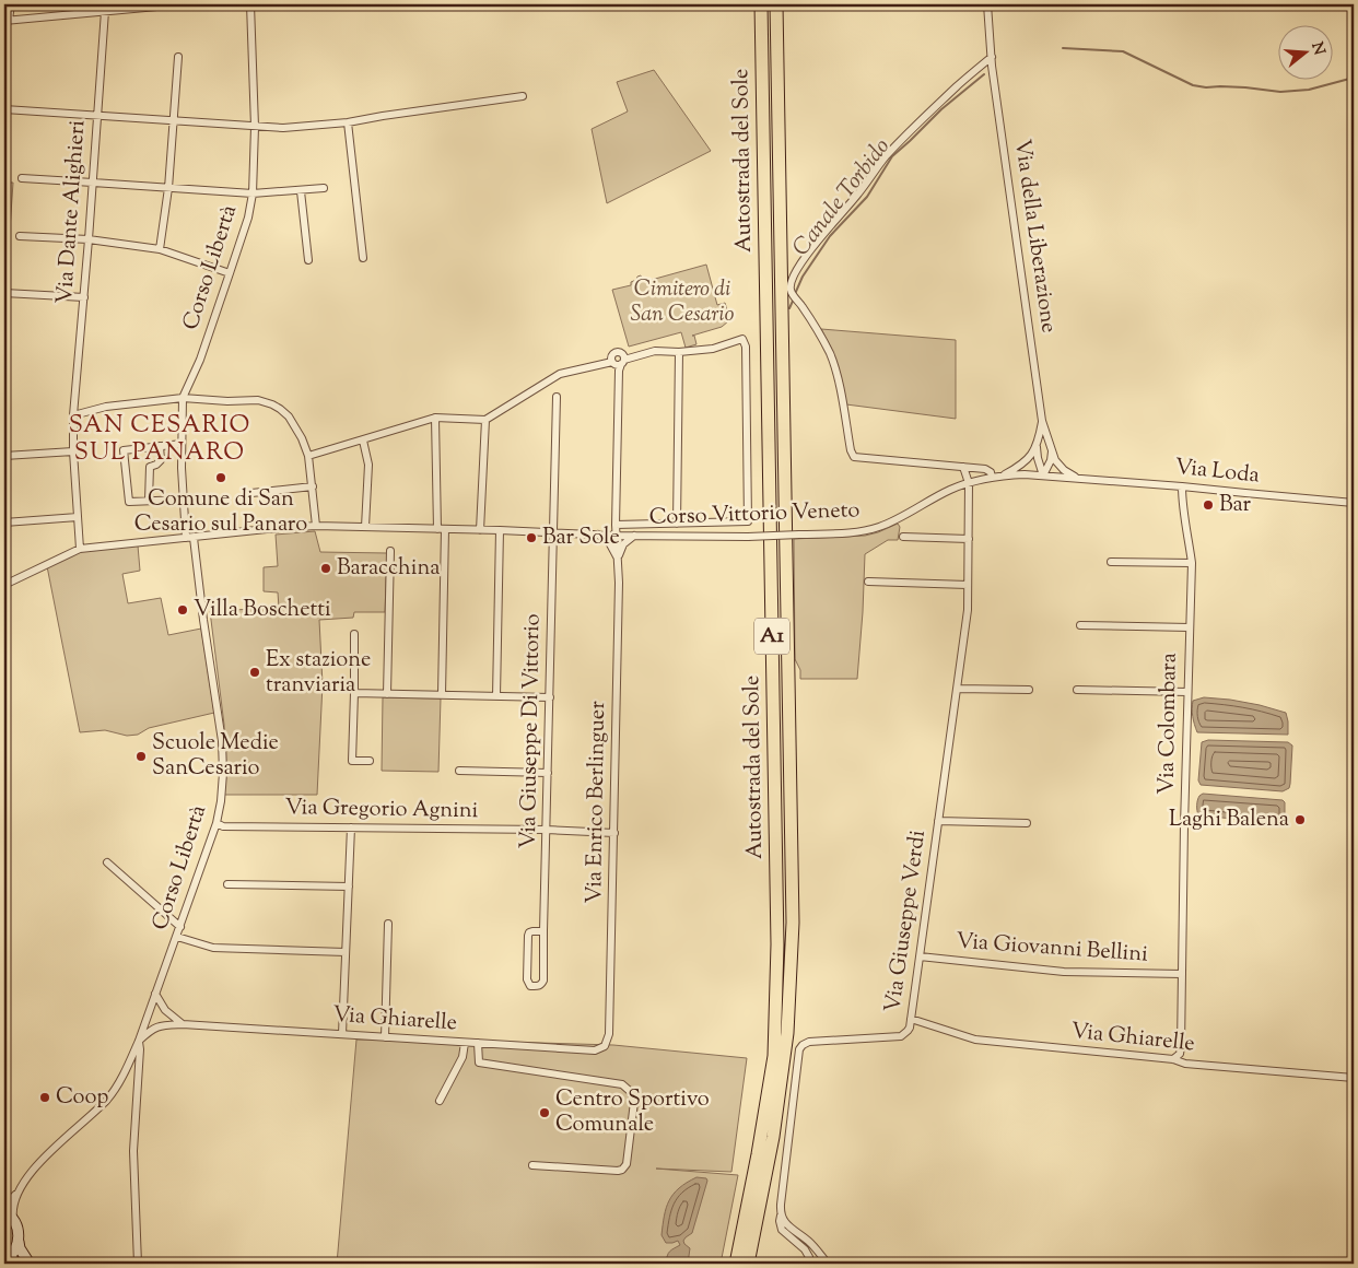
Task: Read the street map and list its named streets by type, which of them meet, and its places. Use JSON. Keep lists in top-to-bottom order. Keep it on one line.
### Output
{"streets":{"highway":["Autostrada del Sole","A1"],"street":["Via Dante Alighieri","Via della Liberazione","Corso Libertà","Via Loda","Corso Vittorio Veneto","Via Colombara","Via Giuseppe Di Vittorio","Via Enrico Berlinguer","Via Gregorio Agnini","Via Giuseppe Verdi","Via Giovanni Bellini","Via Ghiarelle"]},"crossings":[["Via Dante Alighieri","Corso Vittorio Veneto"],["Via della Liberazione","Via Loda"],["Via della Liberazione","Corso Vittorio Veneto"],["Corso Libertà","Corso Vittorio Veneto"],["Corso Libertà","Via Gregorio Agnini"],["Via Loda","Corso Vittorio Veneto"],["Via Loda","Via Colombara"],["Corso Vittorio Veneto","Via Giuseppe Di Vittorio"],["Corso Vittorio Veneto","Via Enrico Berlinguer"],["Corso Vittorio Veneto","Via Giuseppe Verdi"],["Via Colombara","Via Giovanni Bellini"],["Via Colombara","Via Ghiarelle"],["Via Giuseppe Di Vittorio","Via Gregorio Agnini"],["Via Enrico Berlinguer","Via Gregorio Agnini"],["Via Enrico Berlinguer","Via Ghiarelle"],["Via Giuseppe Verdi","Via Giovanni Bellini"],["Via Giuseppe Verdi","Via Ghiarelle"]],"districts":["SAN CESARIO SUL PANARO"],"water":["Canale Torbido"],"parks":["Cimitero di San Cesario"],"places":["Comune di San Cesario sul Panaro","Bar","Bar Sole","Baracchina","Villa Boschetti","Ex stazione tranviaria","Scuole Medie SanCesario","Laghi Balena","Coop","Centro Sportivo Comunale"],"north":"right"}
